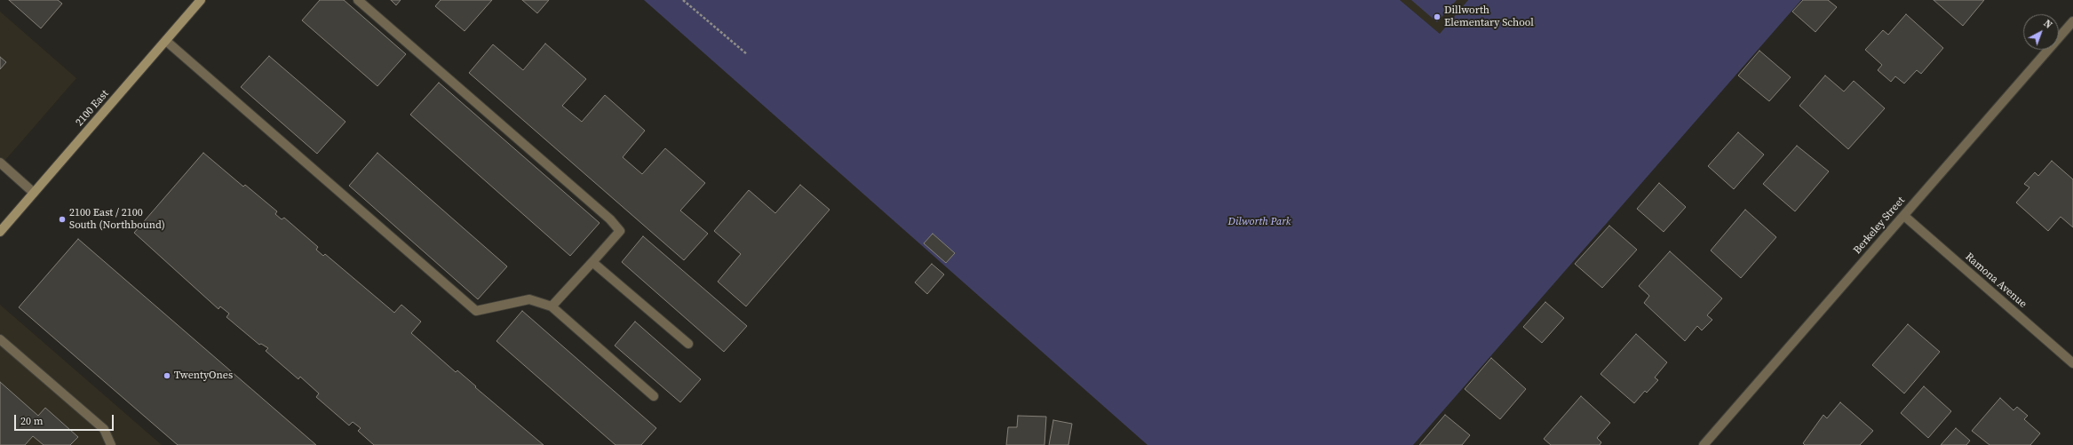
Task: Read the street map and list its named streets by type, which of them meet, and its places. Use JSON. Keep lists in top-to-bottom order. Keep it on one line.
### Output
{"streets":{"street":["2100 East","Berkeley Street","Ramona Avenue"]},"crossings":[["Berkeley Street","Ramona Avenue"]],"parks":["Dilworth Park"],"places":["Dillworth Elementary School","2100 East / 2100 South (Northbound)","TwentyOnes"],"scale_bar":"20 m","north":"top right"}
